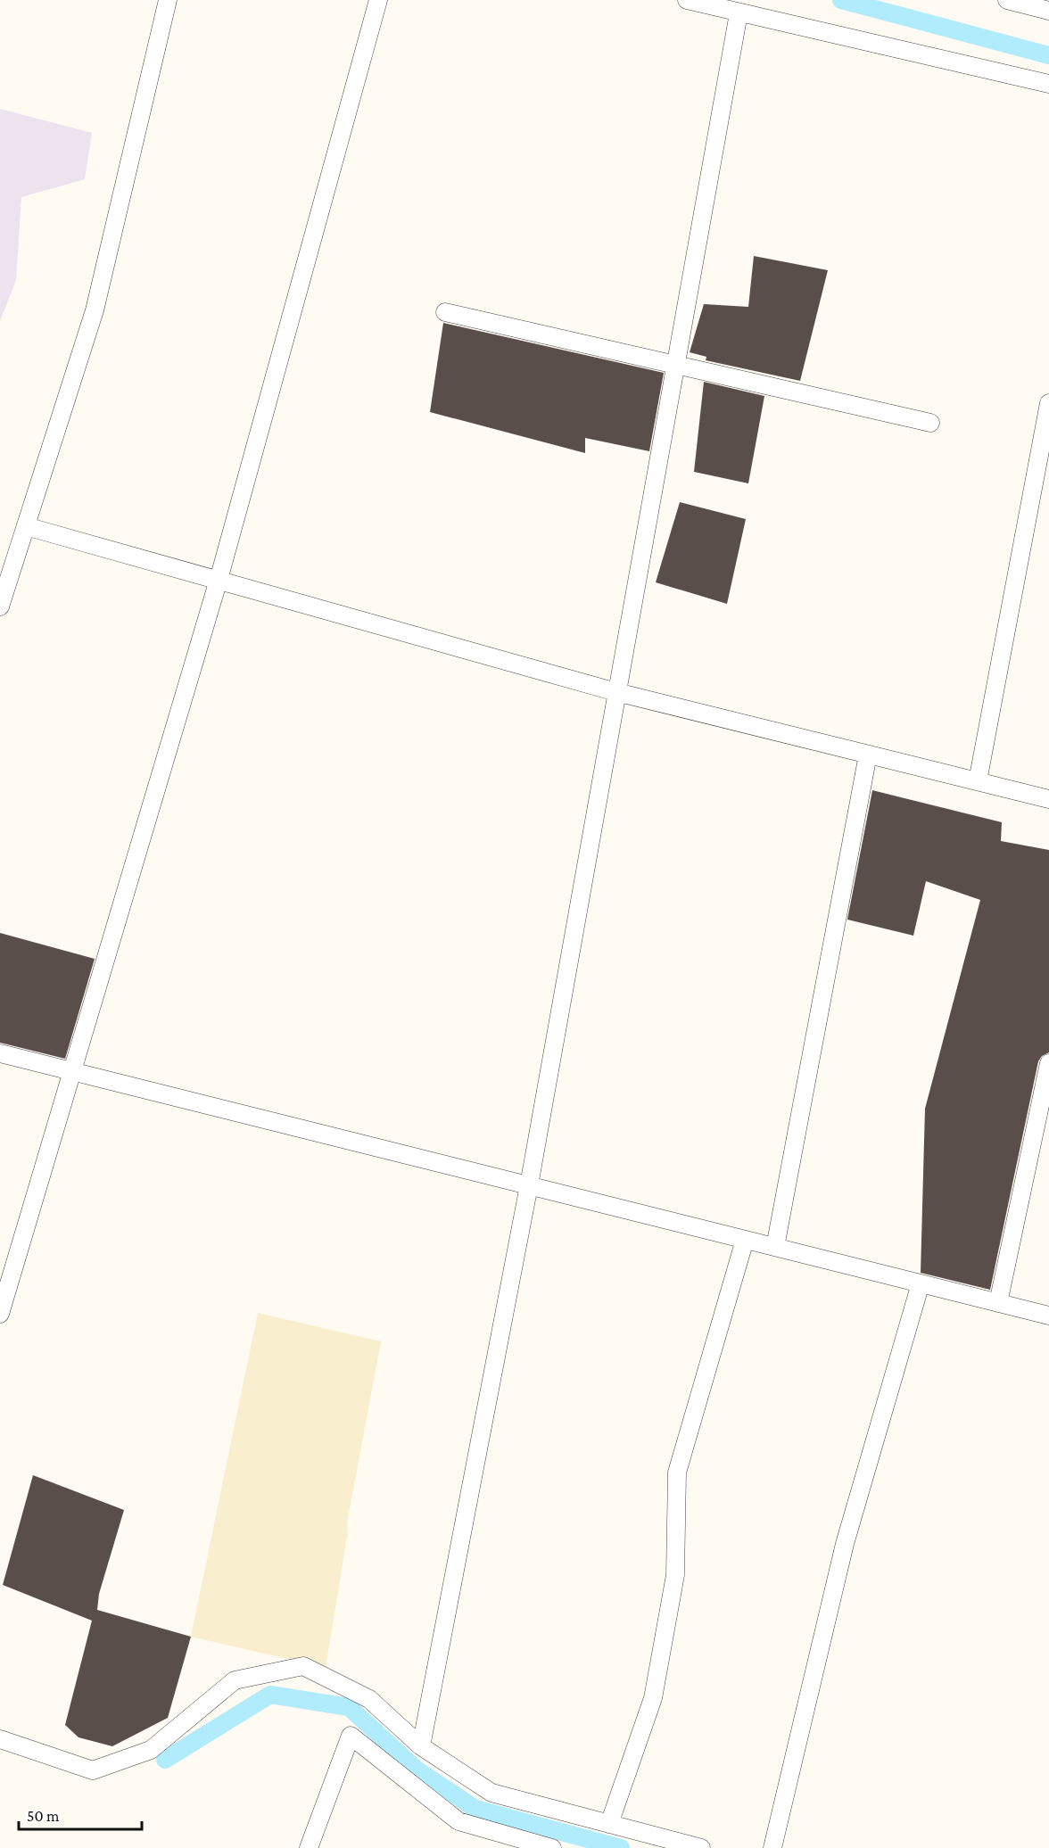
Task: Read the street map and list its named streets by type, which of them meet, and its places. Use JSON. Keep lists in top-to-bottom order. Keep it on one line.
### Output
{"scale_bar":"50 m"}
